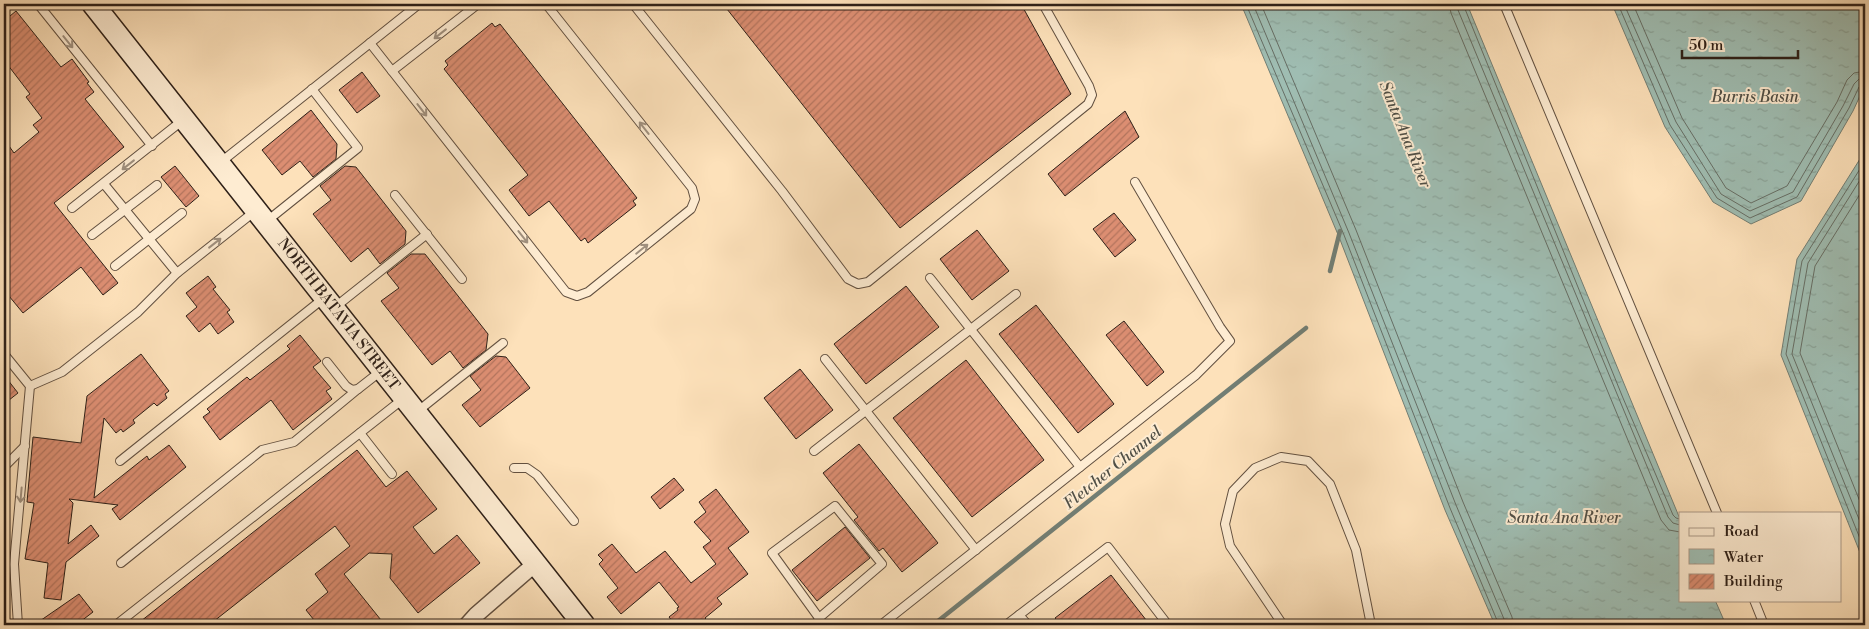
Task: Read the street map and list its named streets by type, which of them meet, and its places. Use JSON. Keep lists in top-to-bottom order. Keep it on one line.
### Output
{"streets":{"main road":["NORTH BATAVIA STREET"]},"water":["Burris Basin","Santa Ana River","Fletcher Channel"],"legend":["Road","Water","Building"],"scale_bar":"50 m"}
